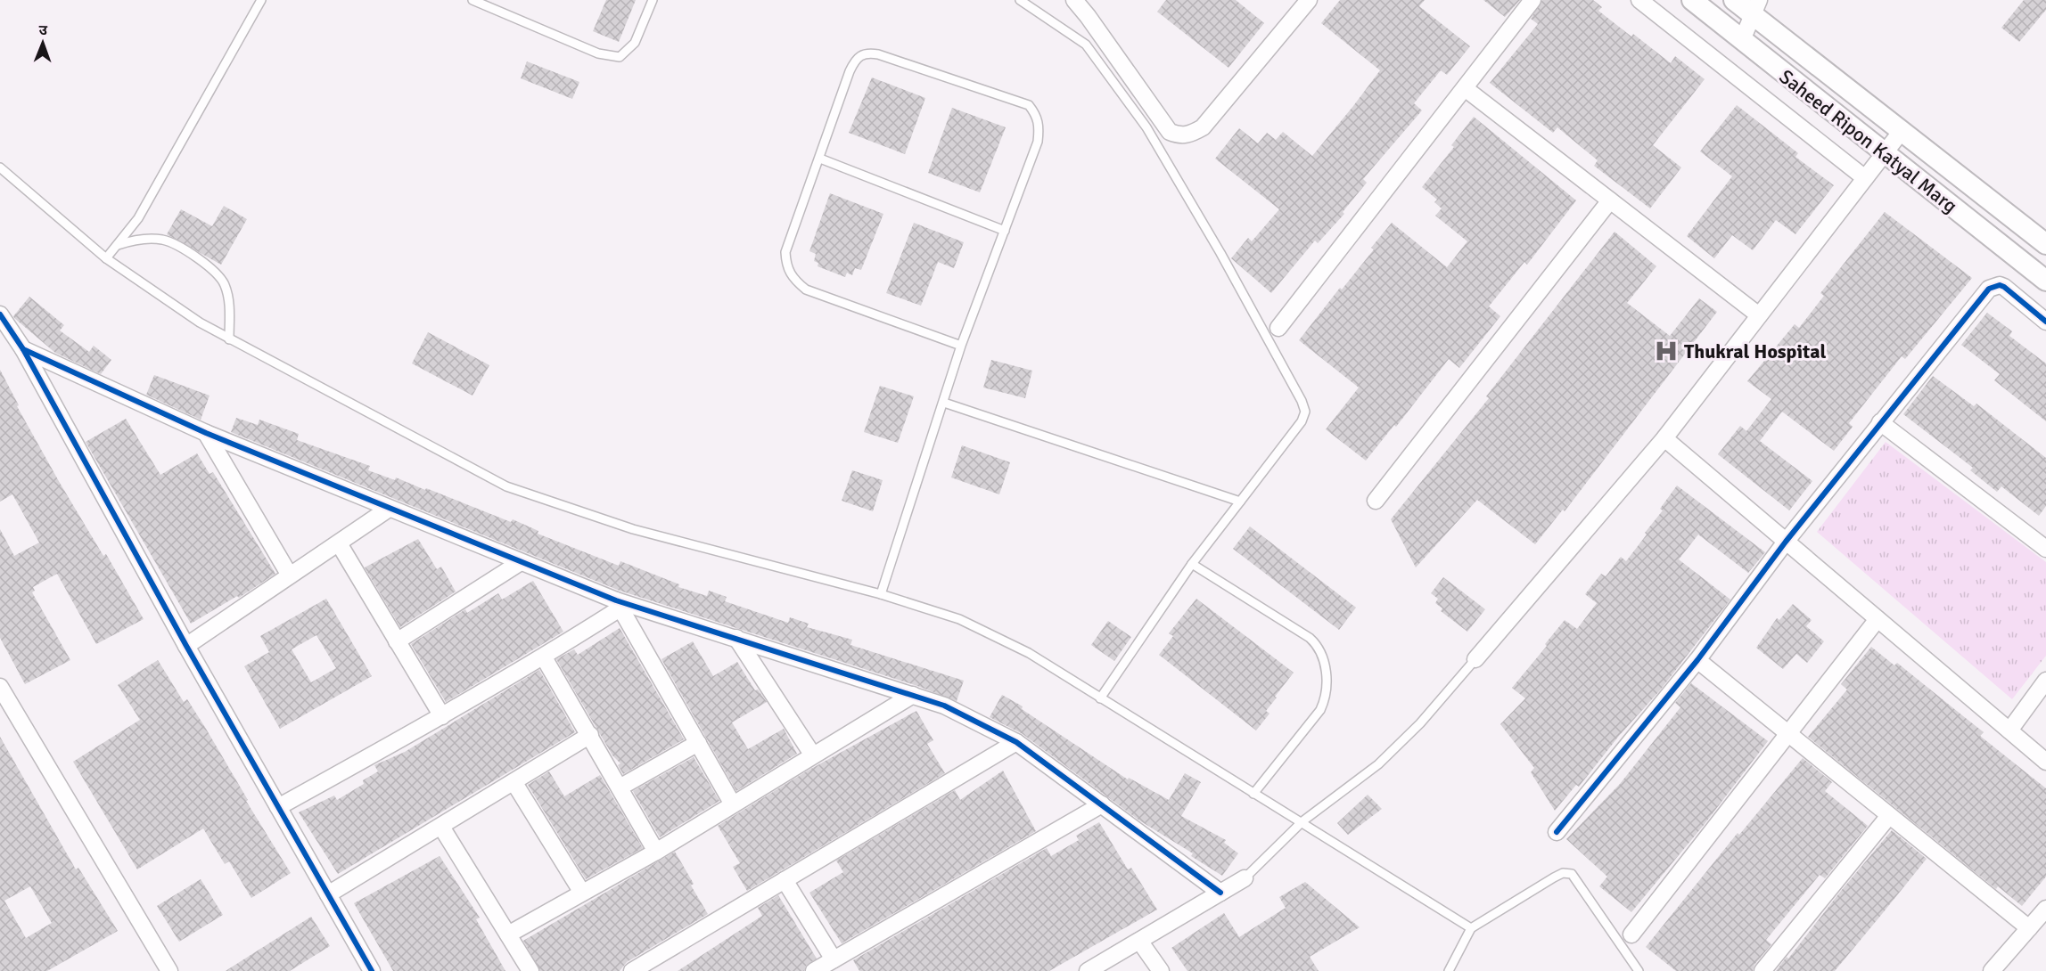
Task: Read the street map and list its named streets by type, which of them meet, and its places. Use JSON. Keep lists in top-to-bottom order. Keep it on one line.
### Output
{"streets":{"street":["Saheed Ripon Katyal Marg"]},"places":{"hospital":["Thukral Hospital"]},"north":"top"}
